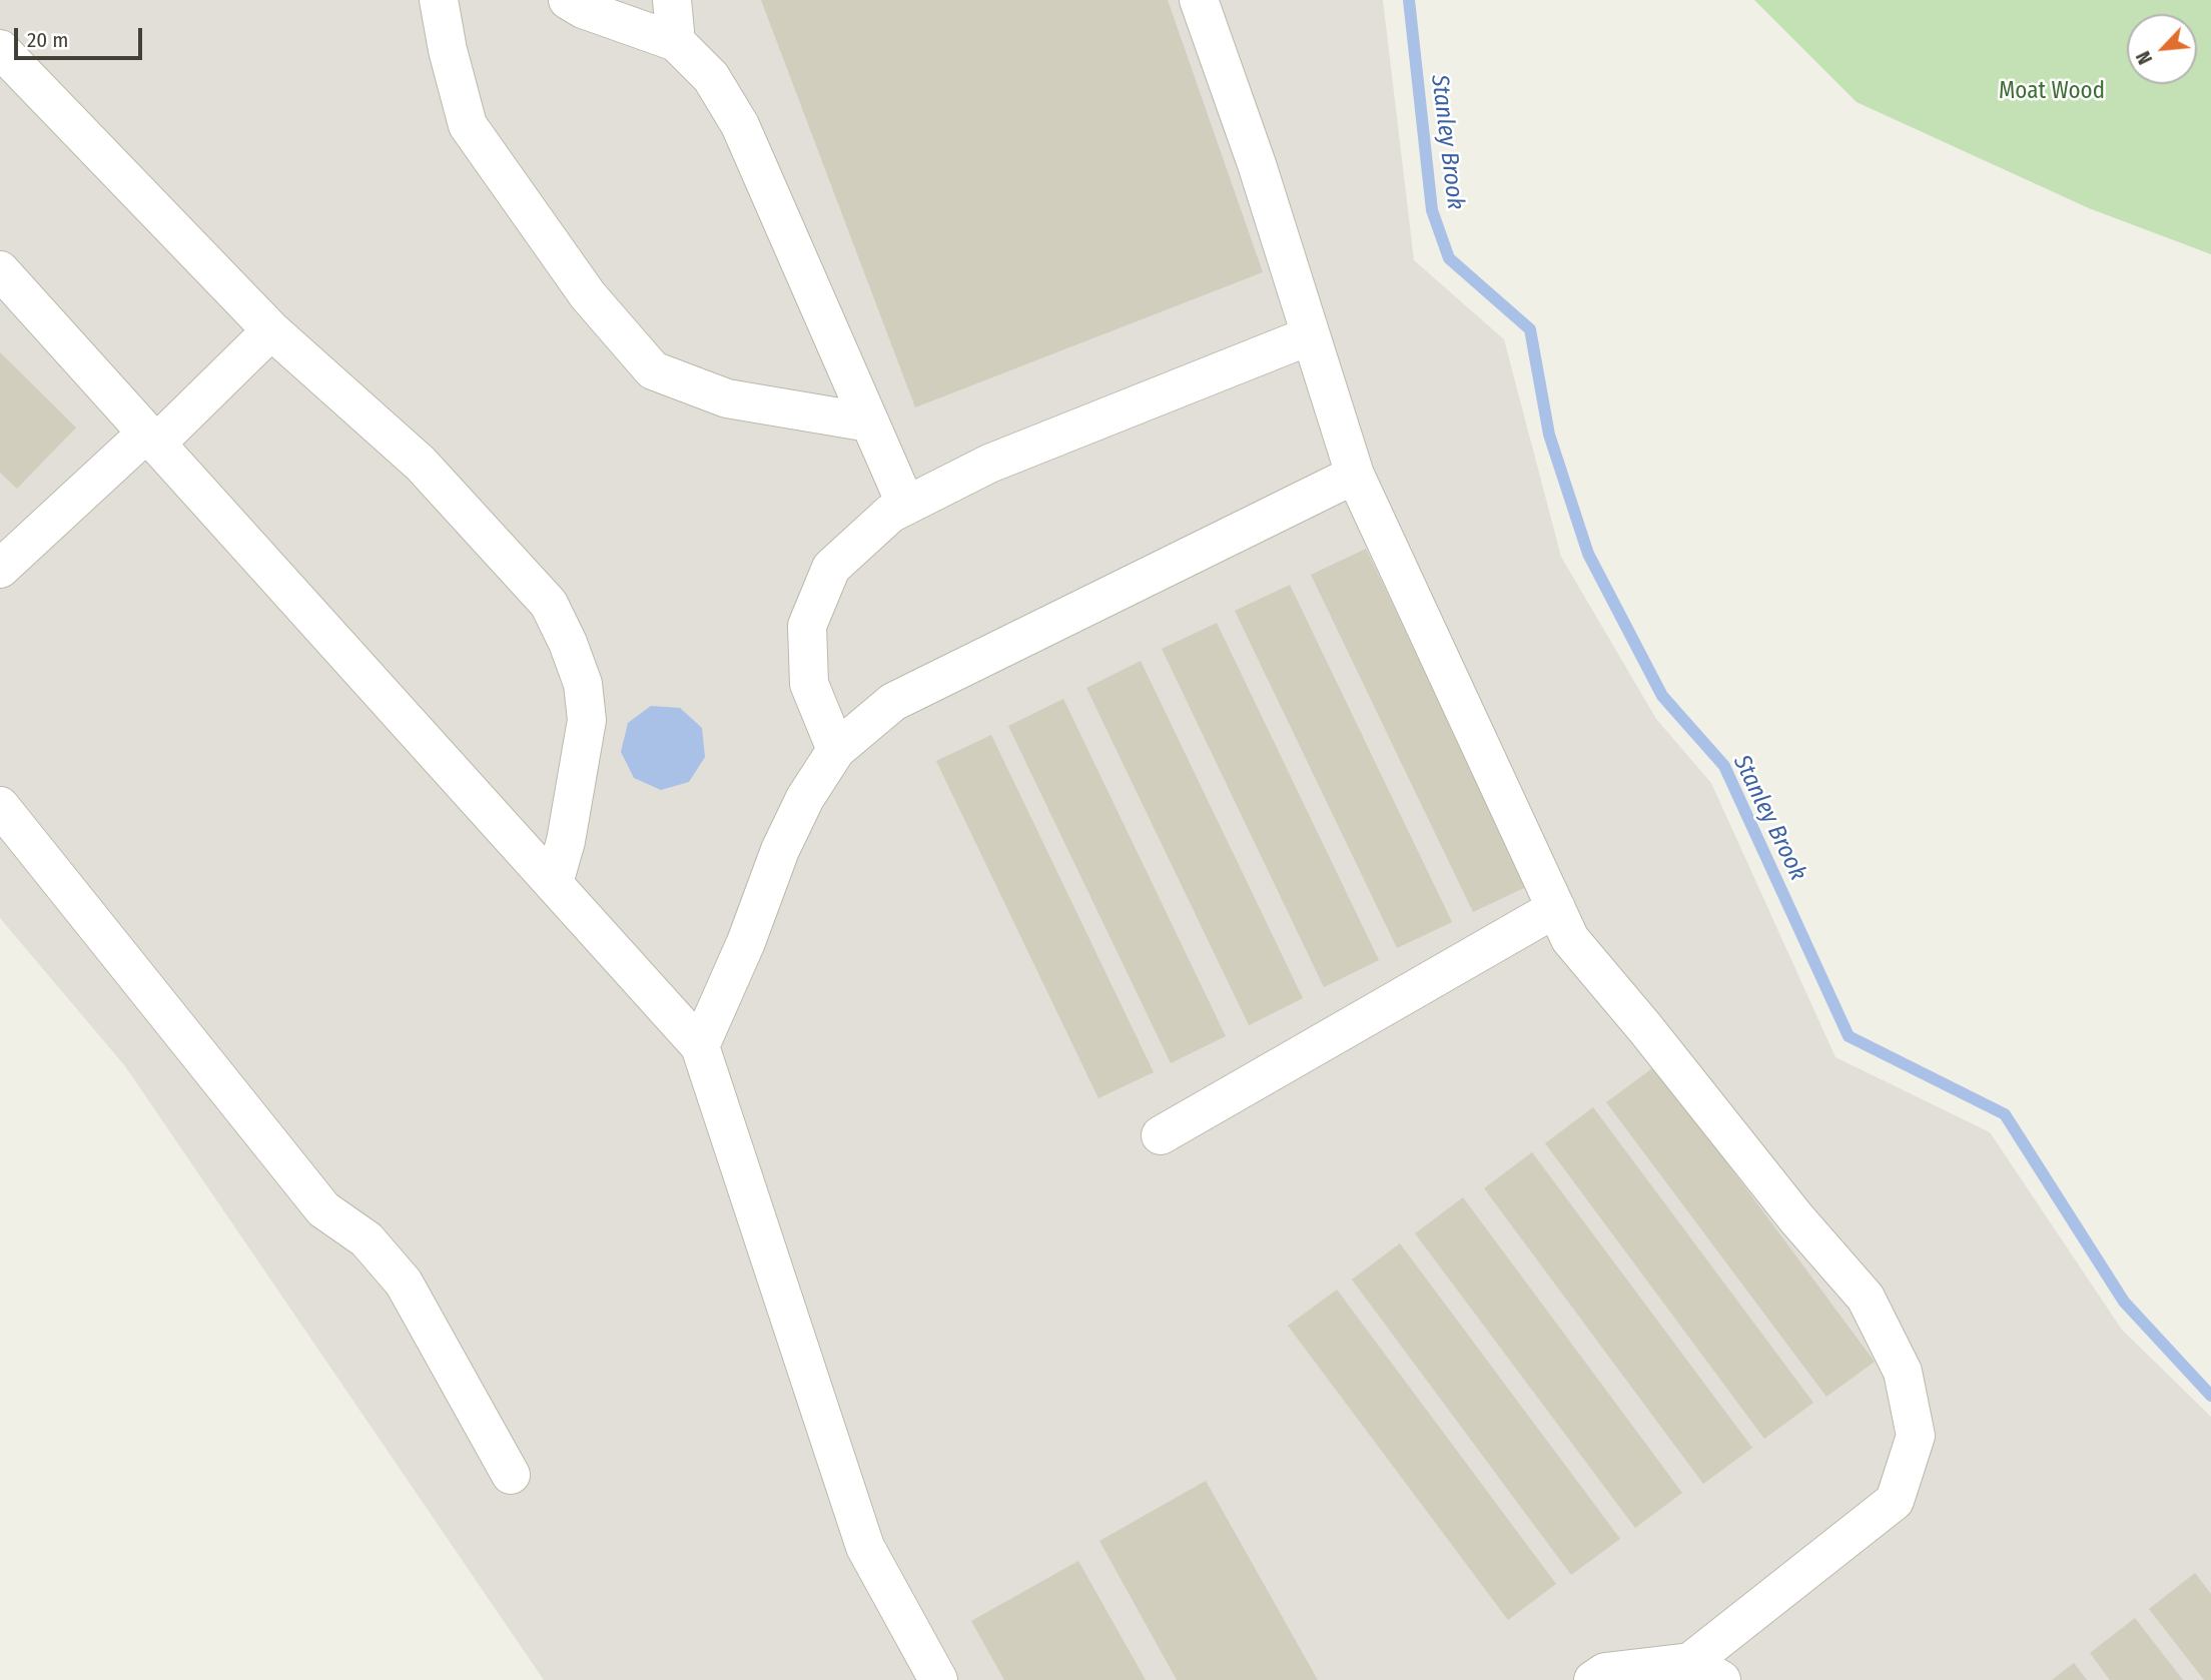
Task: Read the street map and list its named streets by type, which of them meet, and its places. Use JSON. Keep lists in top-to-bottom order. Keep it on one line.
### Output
{"water":["Stanley Brook"],"parks":["Moat Wood"],"scale_bar":"20 m","north":"bottom left"}
